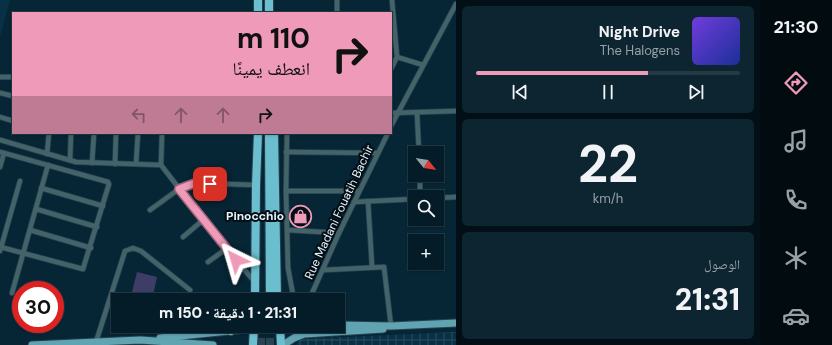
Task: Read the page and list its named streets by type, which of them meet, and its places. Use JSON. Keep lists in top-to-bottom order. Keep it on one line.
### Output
{"streets":{"street":["Rue Madani Fouatih Bachir"]},"places":{"shop":["Pinocchio"]},"north":"bottom right","page":{"tabs":"21:30","turn":["110 m","انعطف يمينًا"],"song":["Night Drive","The Halogens"],"tile":[["22","km/h"],["الوصول","21:31"]],"map_buttons":"+","limit":"30","trip":"21:31 · 1 دقيقة · 150 m"}}
